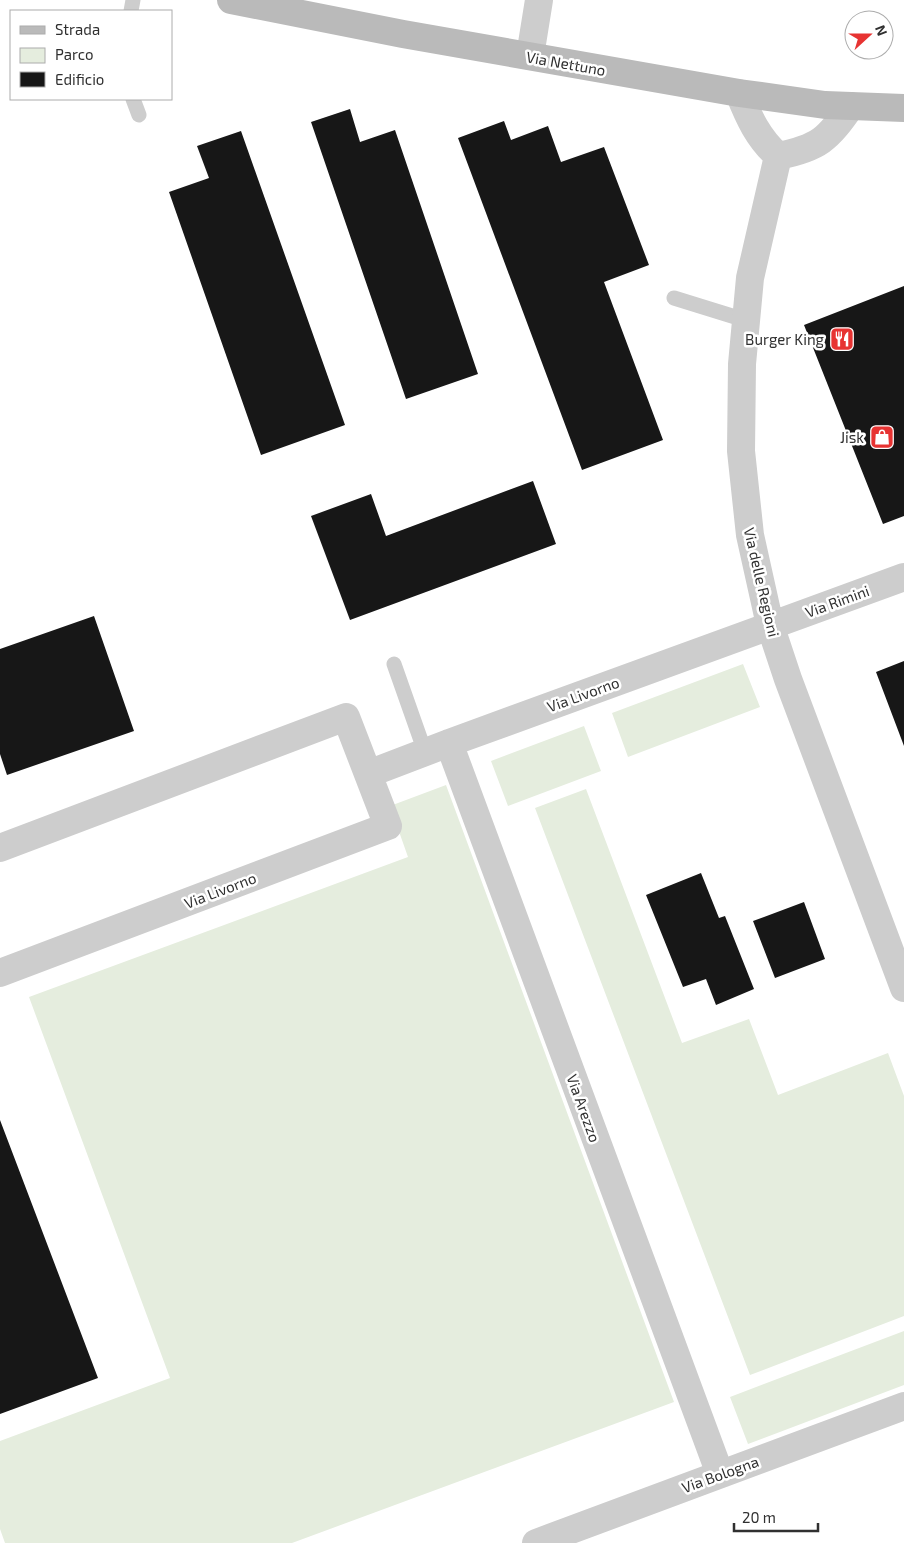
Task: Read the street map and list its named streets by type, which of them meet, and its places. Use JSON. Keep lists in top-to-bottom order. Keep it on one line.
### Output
{"streets":{"main road":["Via Nettuno"],"street":["Via delle Regioni","Via Rimini","Via Livorno","Via Arezzo","Via Bologna"]},"crossings":[["Via delle Regioni","Via Rimini"],["Via delle Regioni","Via Livorno"],["Via Rimini","Via Livorno"],["Via Livorno","Via Arezzo"],["Via Arezzo","Via Bologna"]],"places":{"restaurant":["Burger King"],"shop":["Jisk"]},"legend":["Strada","Parco","Edificio"],"scale_bar":"20 m","north":"right"}
